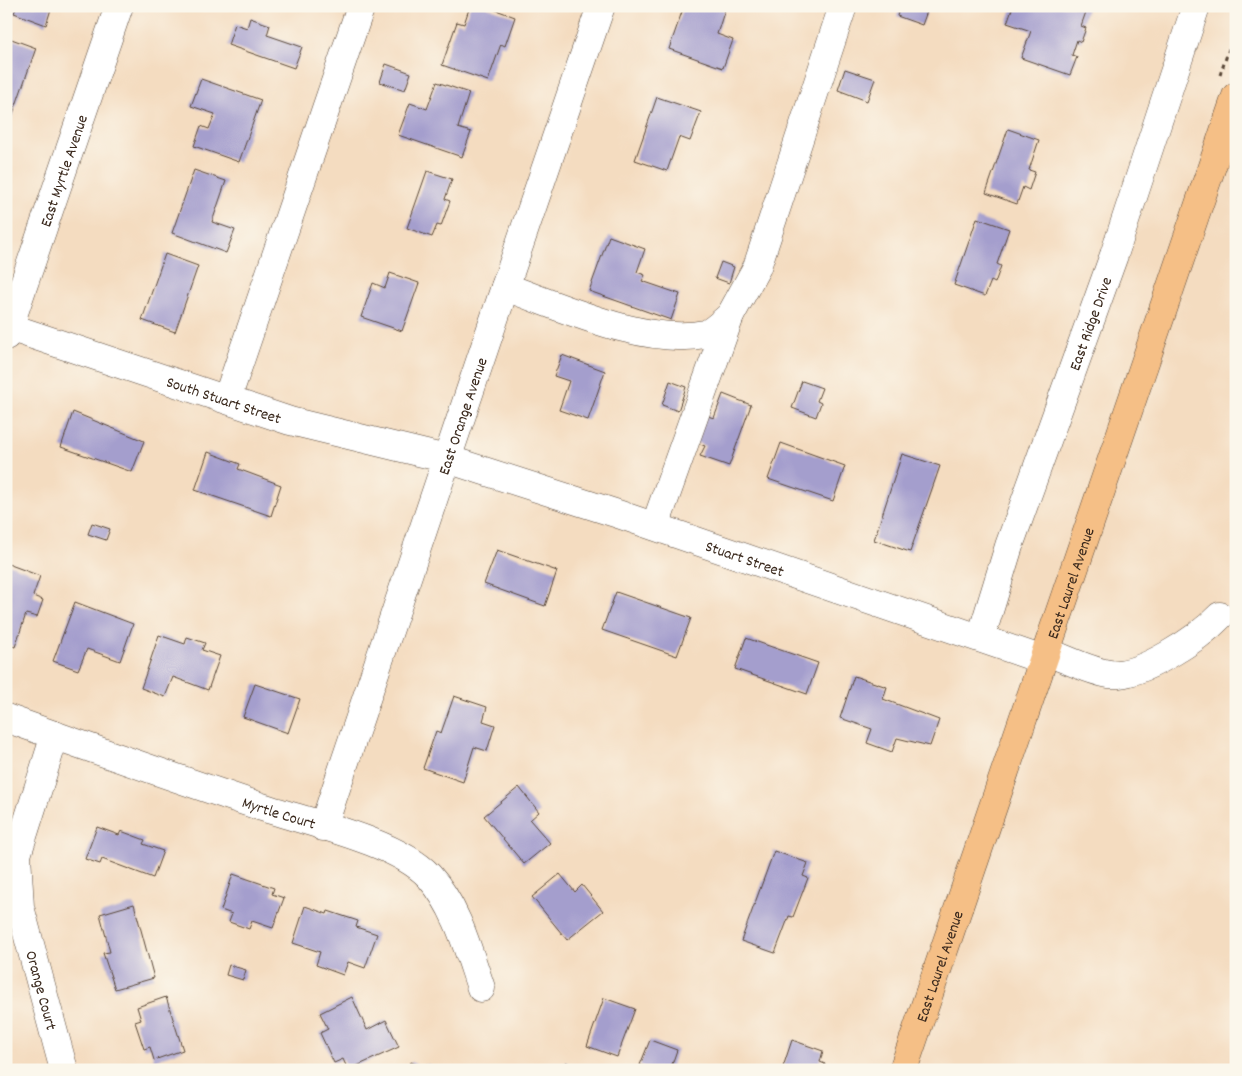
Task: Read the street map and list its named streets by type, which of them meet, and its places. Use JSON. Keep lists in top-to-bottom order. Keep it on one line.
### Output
{"streets":{"main road":["East Laurel Avenue"],"street":["East Myrtle Avenue","East Ridge Drive","South Stuart Street","East Orange Avenue","Stuart Street","Myrtle Court","Orange Court"]},"crossings":[["East Myrtle Avenue","South Stuart Street"],["East Ridge Drive","Stuart Street"],["South Stuart Street","East Orange Avenue"],["South Stuart Street","Stuart Street"],["East Orange Avenue","Stuart Street"],["East Orange Avenue","Myrtle Court"],["Stuart Street","East Laurel Avenue"],["Myrtle Court","Orange Court"]]}
